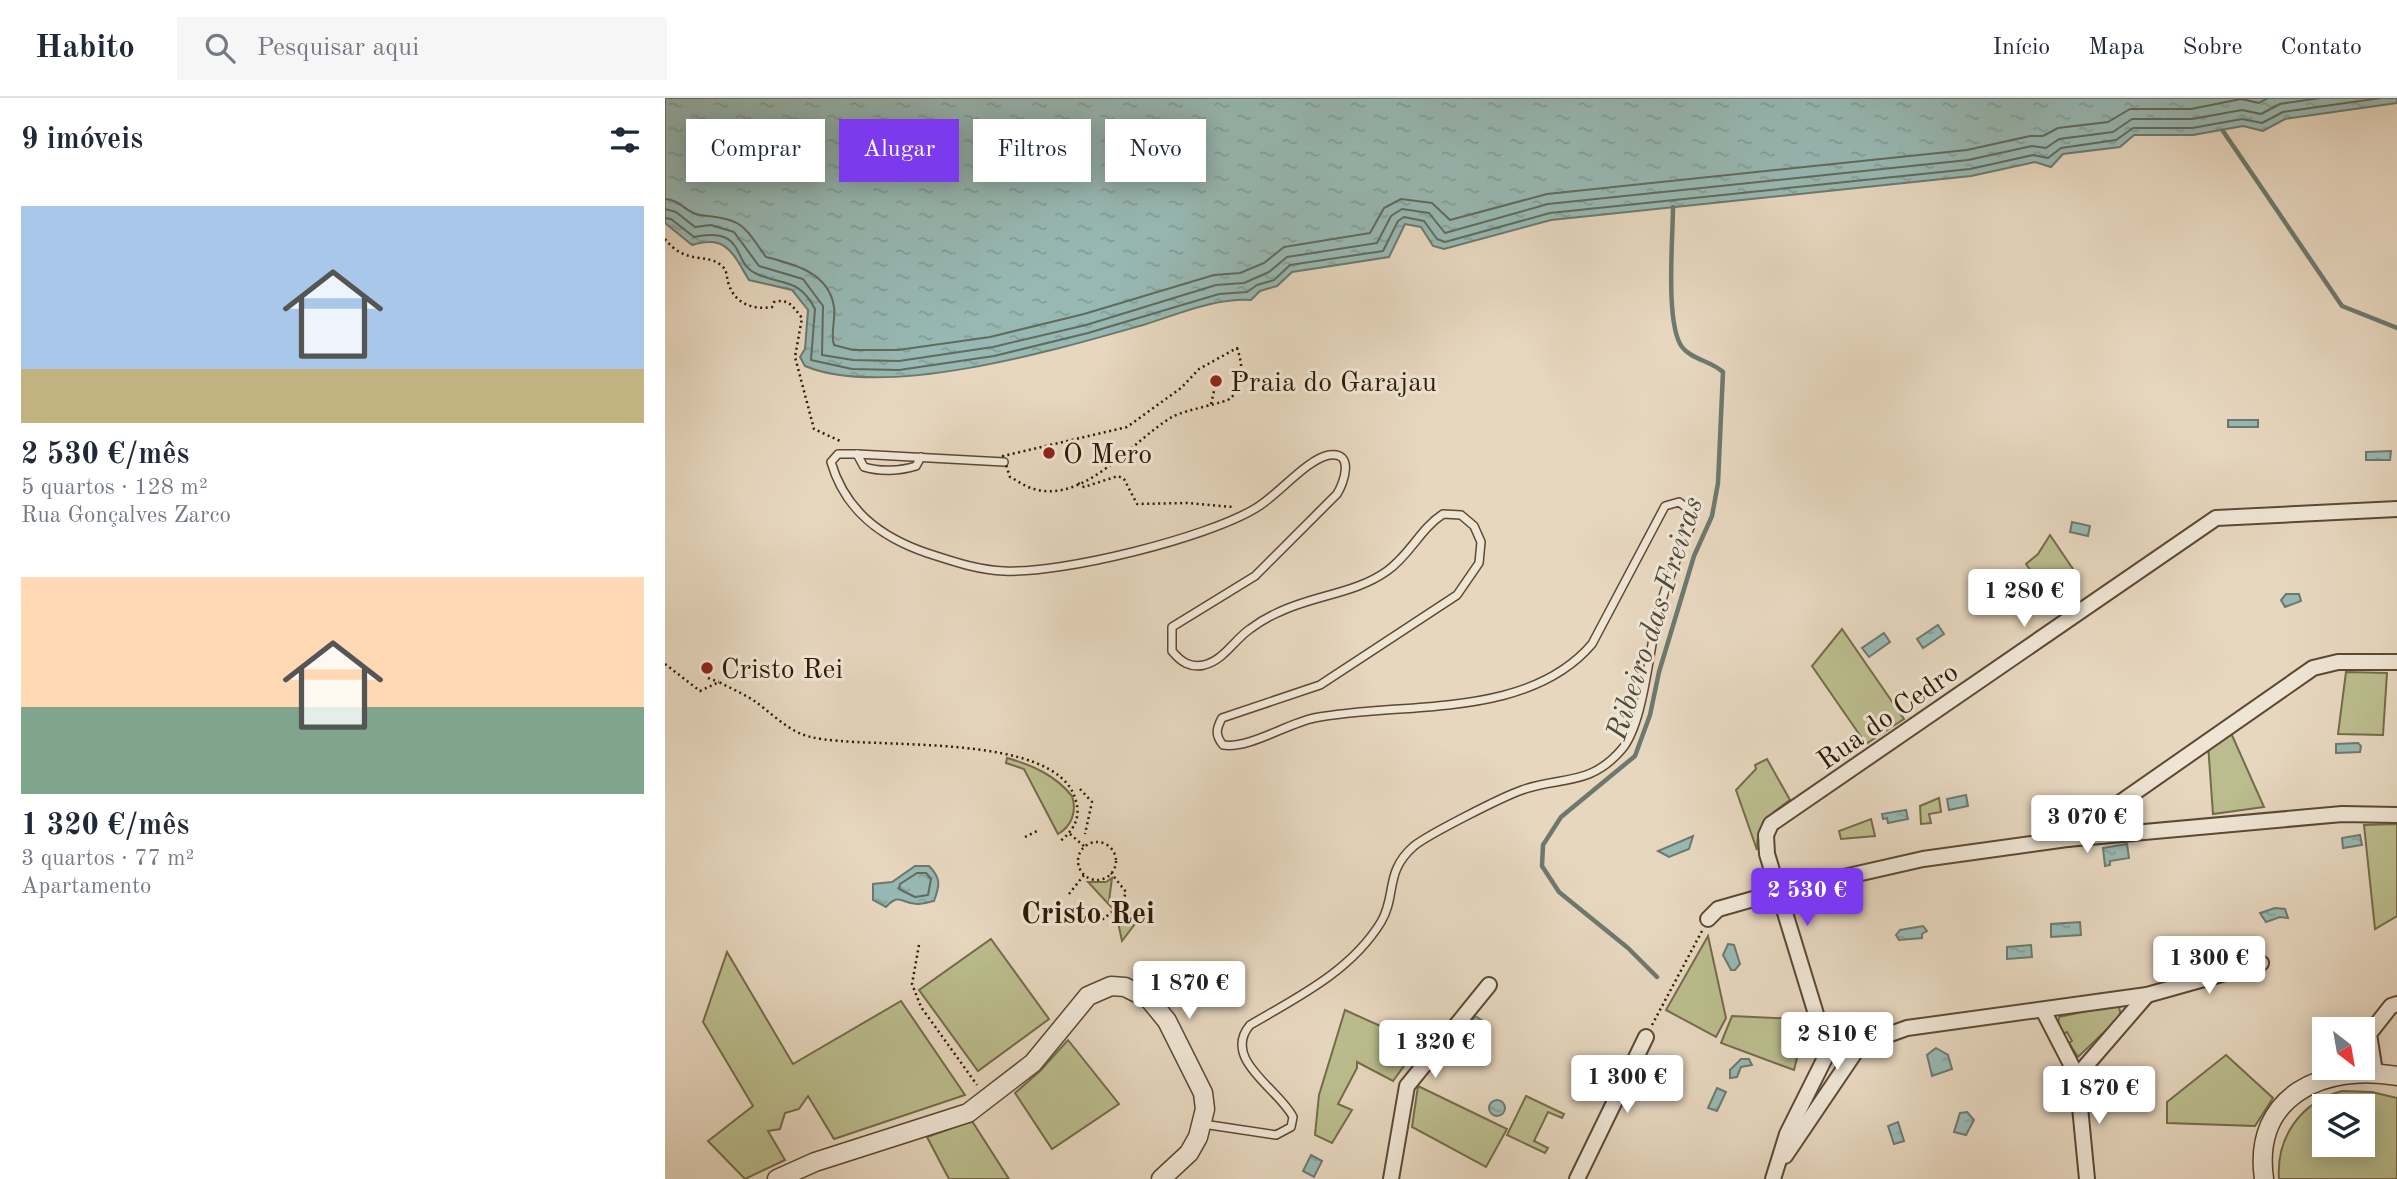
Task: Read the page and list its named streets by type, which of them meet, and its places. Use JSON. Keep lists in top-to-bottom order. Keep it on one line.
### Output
{"streets":{"street":["Rua do Cedro"]},"districts":["Cristo Rei"],"water":["Ribeiro das Freiras"],"places":["Praia do Garajau","O Mero","Cristo Rei"],"north":"bottom right","page":{"header":"Habito","search":"Pesquisar aqui","nav":["Início","Mapa","Sobre","Contato"],"heading":"9 imóveis","chip":["Comprar","Alugar","Filtros","Novo"],"list":[{"name":"2 530 €/mês","note":"5 quartos · 128 m² · Rua Gonçalves Zarco"},{"name":"1 320 €/mês","note":"3 quartos · 77 m² · Apartamento"}],"price":["1 280 €","3 070 €","2 530 €","1 300 €","1 870 €","2 810 €","1 320 €","1 300 €","1 870 €"]}}
